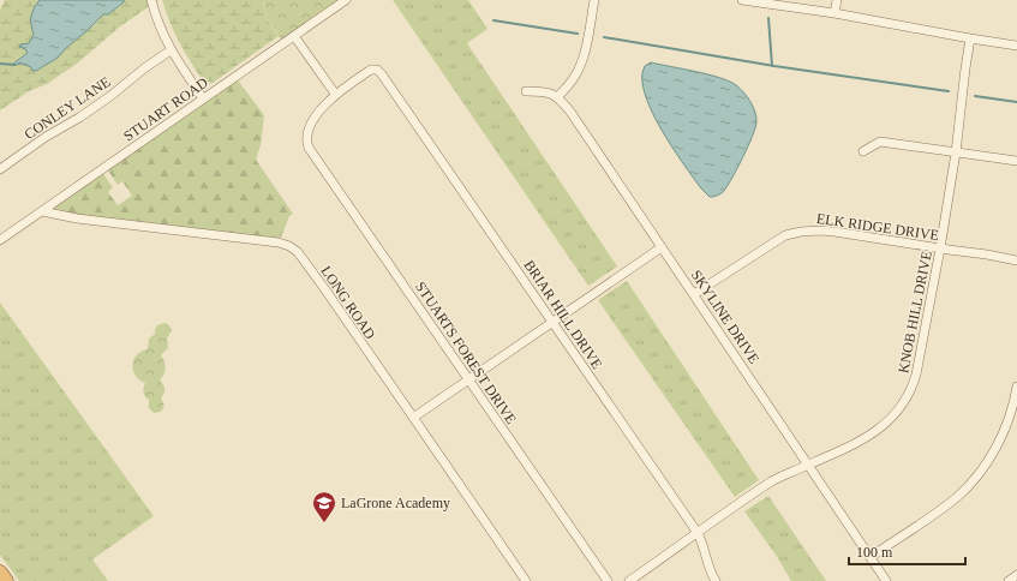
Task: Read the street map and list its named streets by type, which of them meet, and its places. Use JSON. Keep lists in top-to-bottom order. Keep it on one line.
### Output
{"streets":{"street":["CONLEY LANE","STUART ROAD","ELK RIDGE DRIVE","LONG ROAD","KNOB HILL DRIVE","BRIAR HILL DRIVE","SKYLINE DRIVE","STUARTS FOREST DRIVE"]},"crossings":[["STUART ROAD","LONG ROAD"],["ELK RIDGE DRIVE","KNOB HILL DRIVE"],["ELK RIDGE DRIVE","SKYLINE DRIVE"],["KNOB HILL DRIVE","BRIAR HILL DRIVE"],["KNOB HILL DRIVE","SKYLINE DRIVE"],["BRIAR HILL DRIVE","STUARTS FOREST DRIVE"]],"places":{"school or university":["LaGrone Academy"]},"scale_bar":"100 m"}
